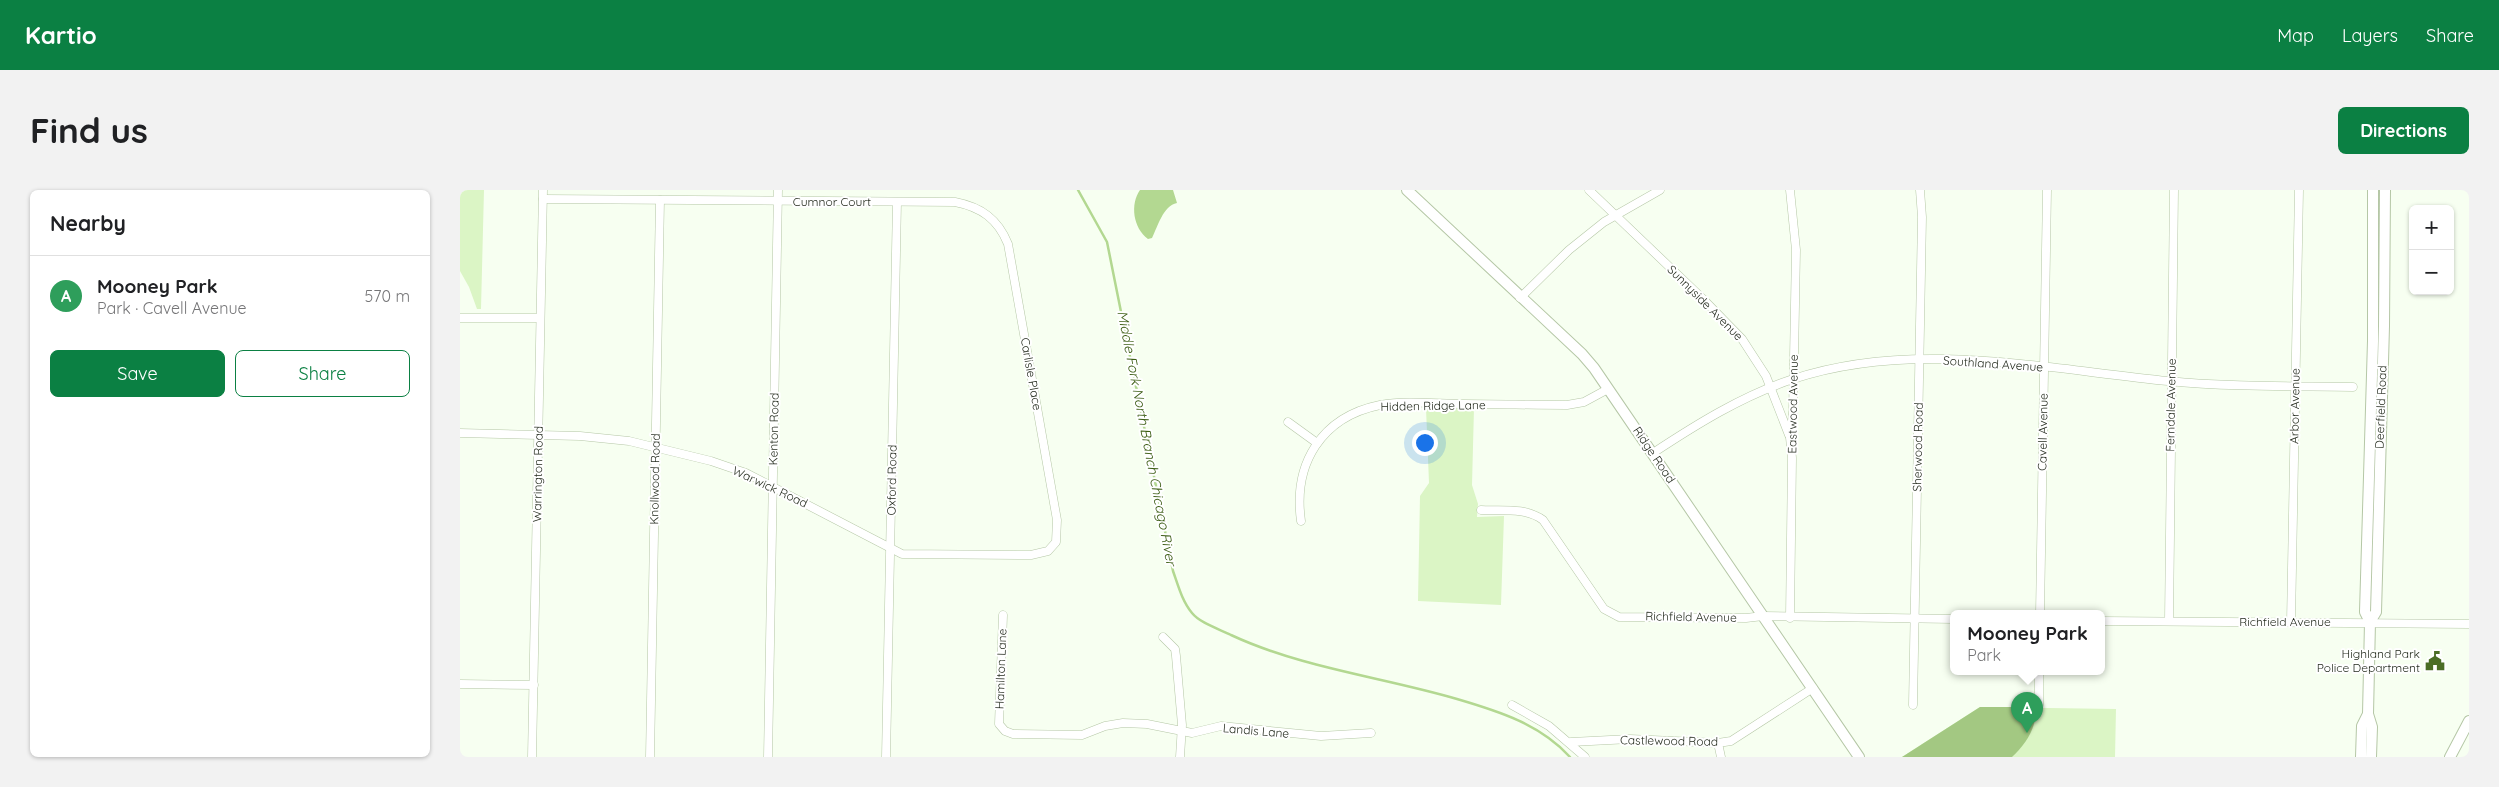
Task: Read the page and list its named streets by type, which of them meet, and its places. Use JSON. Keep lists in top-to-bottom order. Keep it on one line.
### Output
{"streets":{"main road":["Deerfield Road","Ridge Road"],"street":["Cumnor Court","Sunnyside Avenue","Southland Avenue","Carlisle Place","Eastwood Avenue","Ferndale Avenue","Hidden Ridge Lane","Arbor Avenue","Kenton Road","Cavell Avenue","Sherwood Road","Warrington Road","Knollwood Road","Oxford Road","Warwick Road","Richfield Avenue","Hamilton Lane","Landis Lane","Castlewood Road"]},"crossings":[["Cumnor Court","Carlisle Place"],["Cumnor Court","Kenton Road"],["Cumnor Court","Warrington Road"],["Cumnor Court","Knollwood Road"],["Cumnor Court","Oxford Road"],["Sunnyside Avenue","Southland Avenue"],["Sunnyside Avenue","Eastwood Avenue"],["Southland Avenue","Eastwood Avenue"],["Southland Avenue","Ferndale Avenue"],["Southland Avenue","Arbor Avenue"],["Southland Avenue","Cavell Avenue"],["Southland Avenue","Sherwood Road"],["Southland Avenue","Ridge Road"],["Carlisle Place","Warwick Road"],["Eastwood Avenue","Richfield Avenue"],["Ferndale Avenue","Richfield Avenue"],["Hidden Ridge Lane","Ridge Road"],["Arbor Avenue","Richfield Avenue"],["Deerfield Road","Richfield Avenue"],["Kenton Road","Warwick Road"],["Sherwood Road","Richfield Avenue"],["Ridge Road","Richfield Avenue"],["Ridge Road","Castlewood Road"],["Warrington Road","Warwick Road"],["Knollwood Road","Warwick Road"],["Oxford Road","Warwick Road"],["Hamilton Lane","Landis Lane"]],"water":["Middle Fork North Branch Chicago River"],"places":{"public building":["Highland Park Police Department"]},"page":{"header":"Kartio","nav":["Map","Layers","Share"],"buttons":["Directions",["Save","Share"]],"title":"Find us","heading":"Nearby","map_buttons":["+","−"],"list":[{"mark":"A","name":"Mooney Park","note":"Park · Cavell Avenue","value":"570 m"}],"popup":["Mooney Park","Park"],"pins":"A"}}
